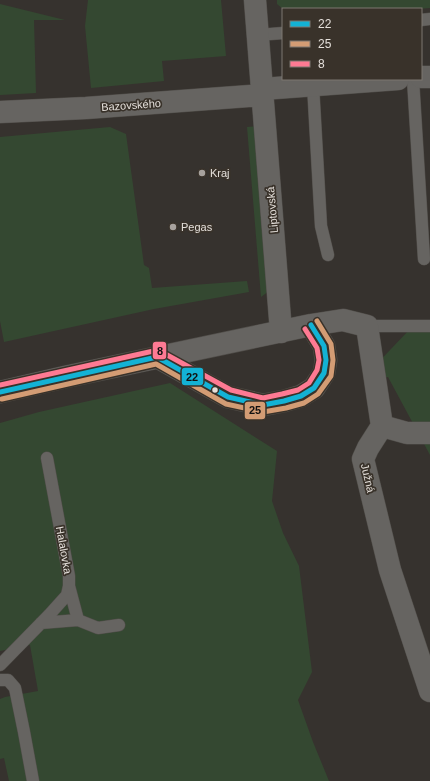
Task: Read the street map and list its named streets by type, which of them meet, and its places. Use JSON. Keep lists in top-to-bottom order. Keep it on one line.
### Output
{"streets":{"street":["Bazovského","Liptovská","Južná"],"lane":["Halalovka"]},"crossings":[["Bazovského","Liptovská"]],"places":["Kraj","Pegas"],"lines":["transit line 25","transit line 22","transit line 8"],"legend":["22","25","8"]}
